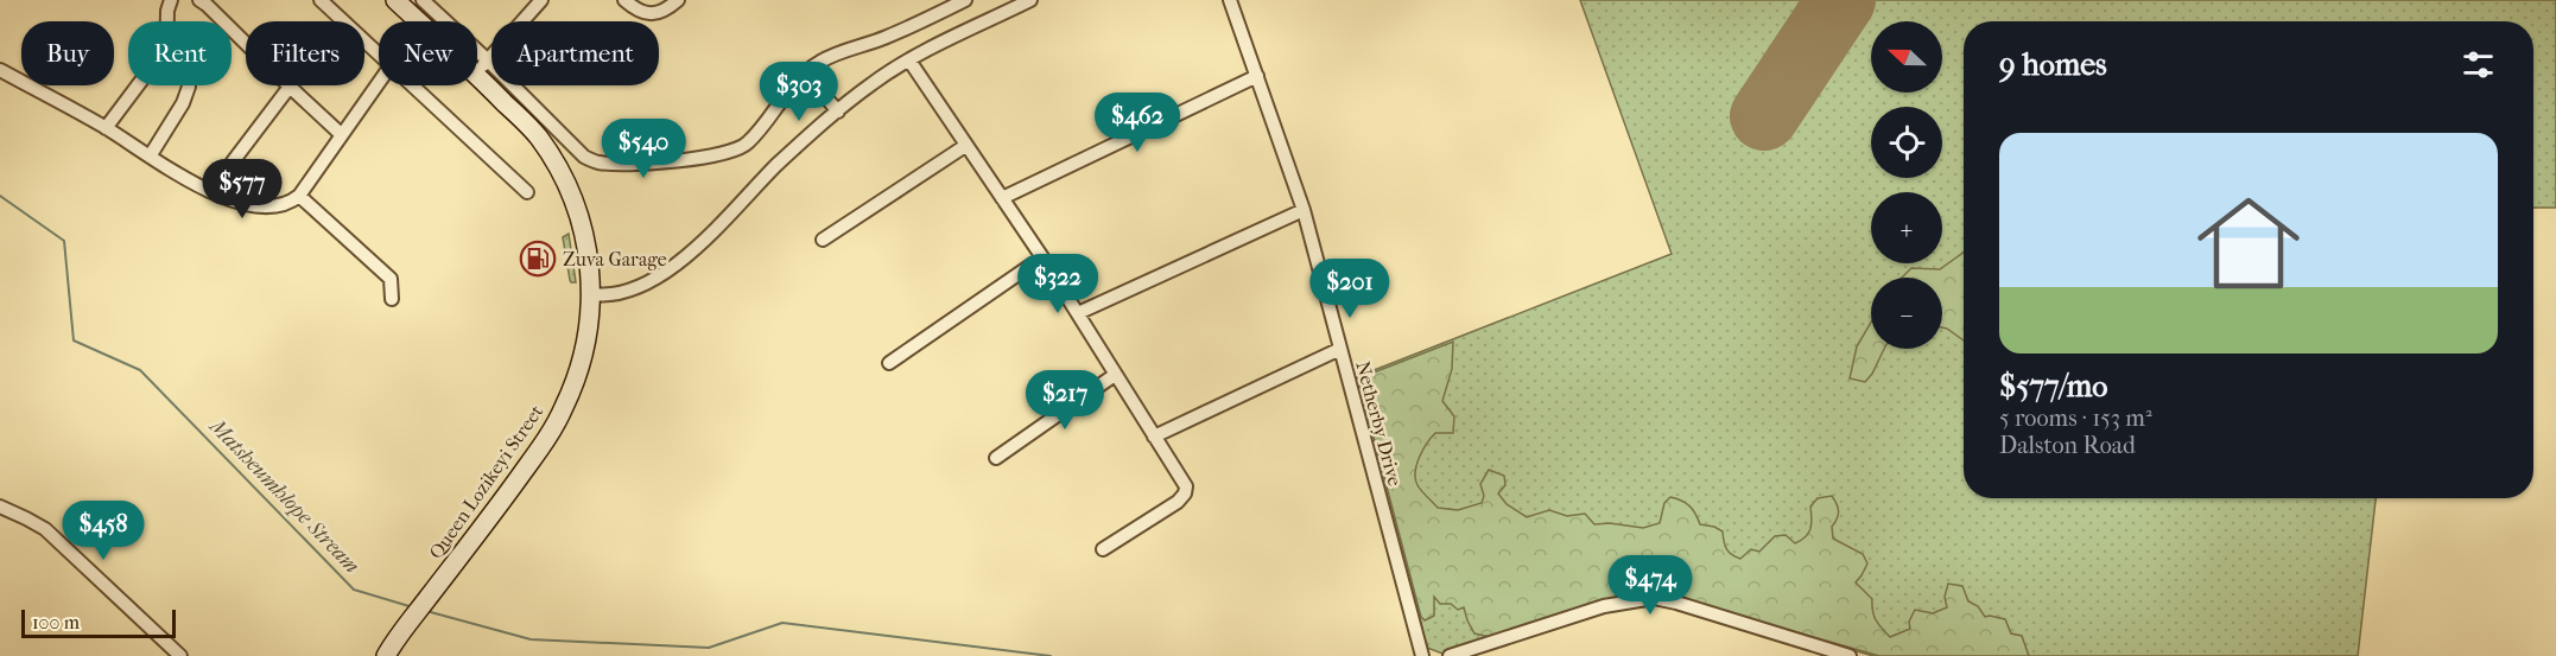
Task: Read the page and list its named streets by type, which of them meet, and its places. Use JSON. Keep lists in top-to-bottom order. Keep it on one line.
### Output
{"streets":{"main road":["Queen Lozikeyi Street"],"street":["Netherby Drive"]},"water":["Matsheumhlope Stream"],"places":{"fuel station":["Zuva Garage"]},"scale_bar":"100 m","north":"left","page":{"map_buttons":["+","−"],"chip":["Buy","Rent","Filters","New","Apartment"],"heading":"9 homes","price":["$303","$462","$540","$577","$322","$201","$217","$458","$474"],"list":[{"name":"$577/mo","note":"5 rooms · 153 m² · Dalston Road"}],"scale":"100 m"}}
